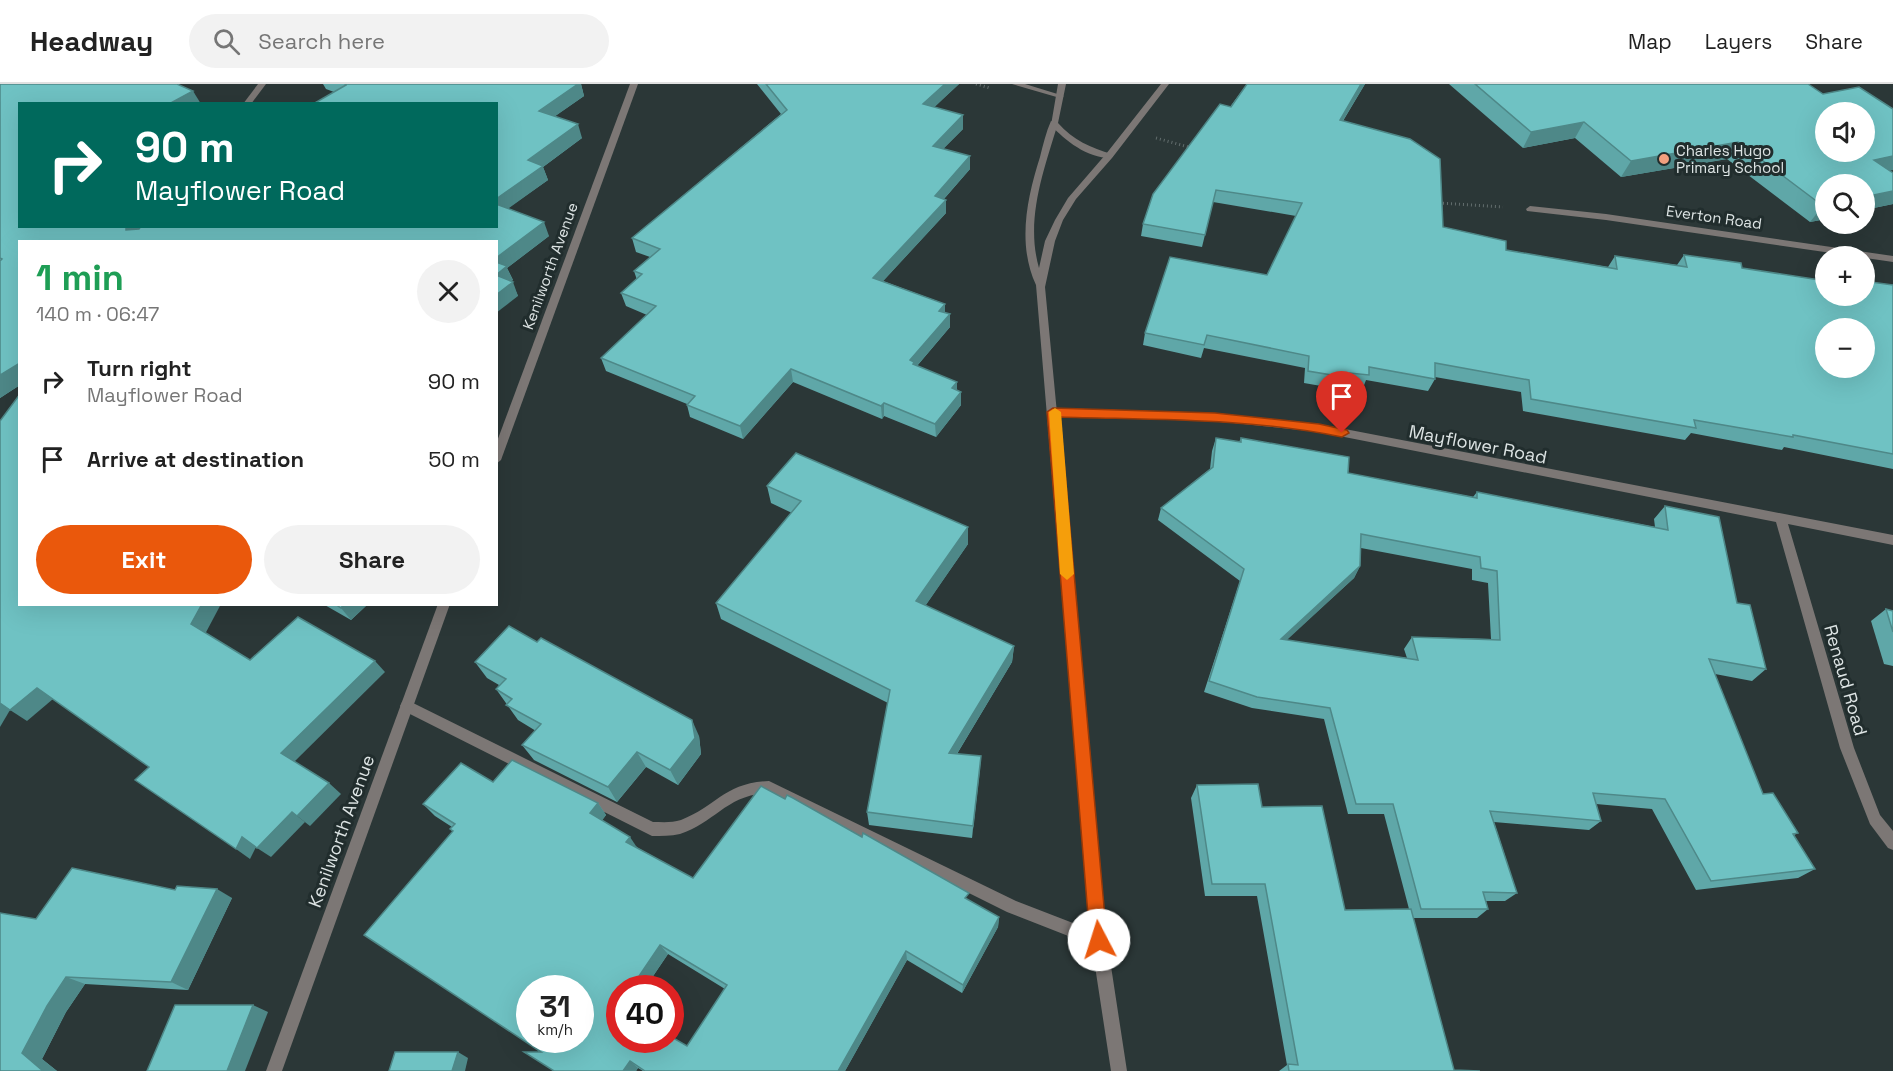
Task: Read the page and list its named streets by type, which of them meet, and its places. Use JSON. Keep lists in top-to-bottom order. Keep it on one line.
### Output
{"streets":{"street":["Everton Road","Kenilworth Avenue","Mayflower Road","Renaud Road"]},"crossings":[["Mayflower Road","Renaud Road"]],"places":["Charles Hugo Primary School"],"page":{"header":"Headway","search":"Search here","nav":["Map","Layers","Share"],"map_buttons":["+","−"],"turn":["90 m","Mayflower Road"],"heading":["1 min","140 m · 06:47"],"list":[{"name":"Turn right","note":"Mayflower Road","value":"90 m"},{"name":"Arrive at destination","value":"50 m"}],"buttons":["Exit","Share"],"speed":"31 km/h","limit":"40"}}
